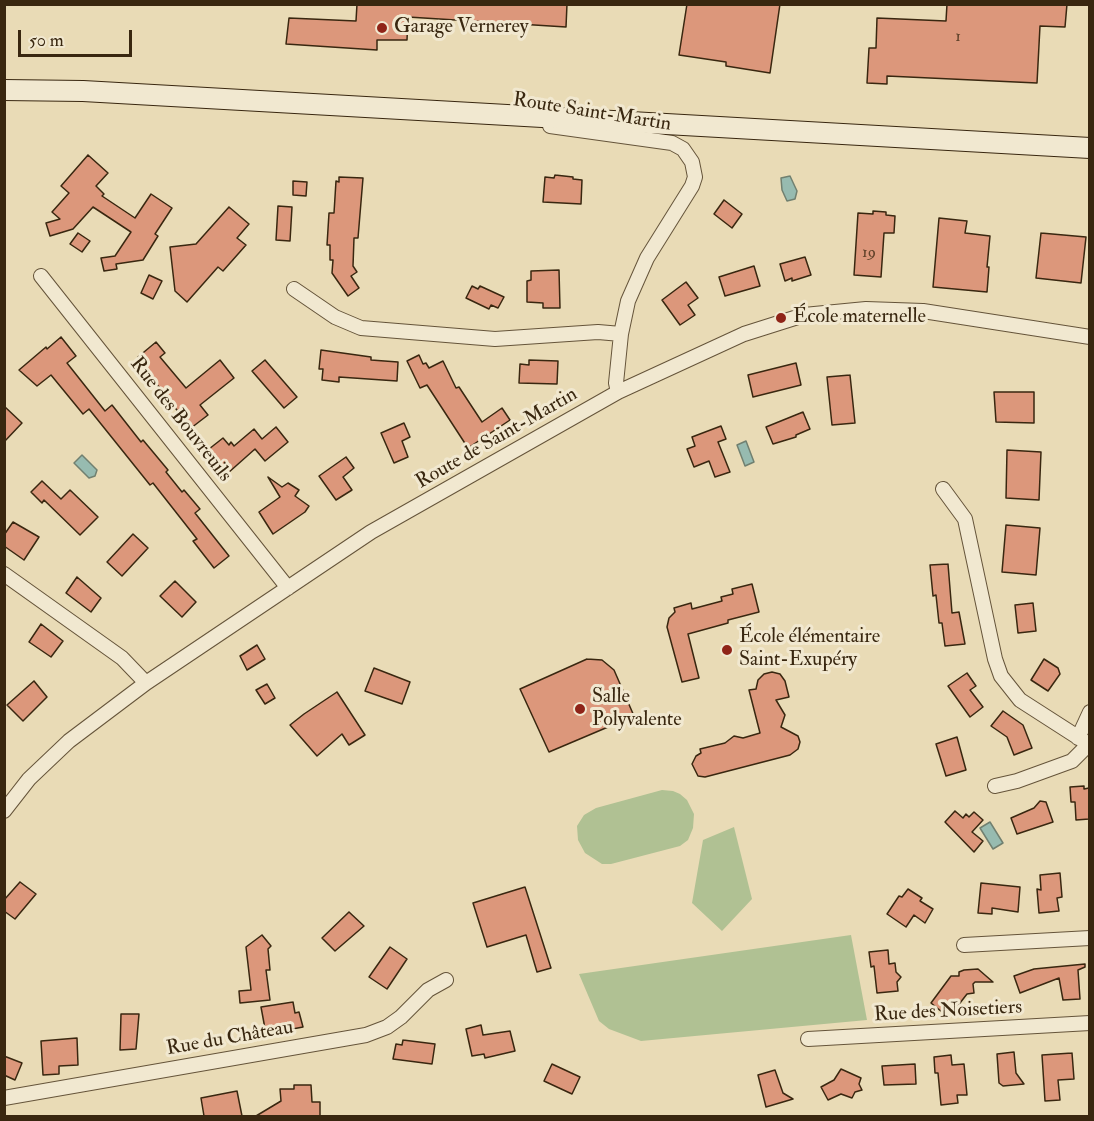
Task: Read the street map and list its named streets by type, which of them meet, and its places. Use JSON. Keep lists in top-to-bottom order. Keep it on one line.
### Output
{"streets":{"street":["Route Saint-Martin","Rue des Bouvreuils","Route de Saint-Martin","Rue des Noisetiers","Rue du Château"]},"crossings":[["Route Saint-Martin","Route de Saint-Martin"],["Rue des Bouvreuils","Route de Saint-Martin"]],"places":["Garage Vernerey","École maternelle","École élémentaire Saint-Exupéry","Salle Polyvalente"],"house_numbers":["1","19"],"scale_bar":"50 m"}
